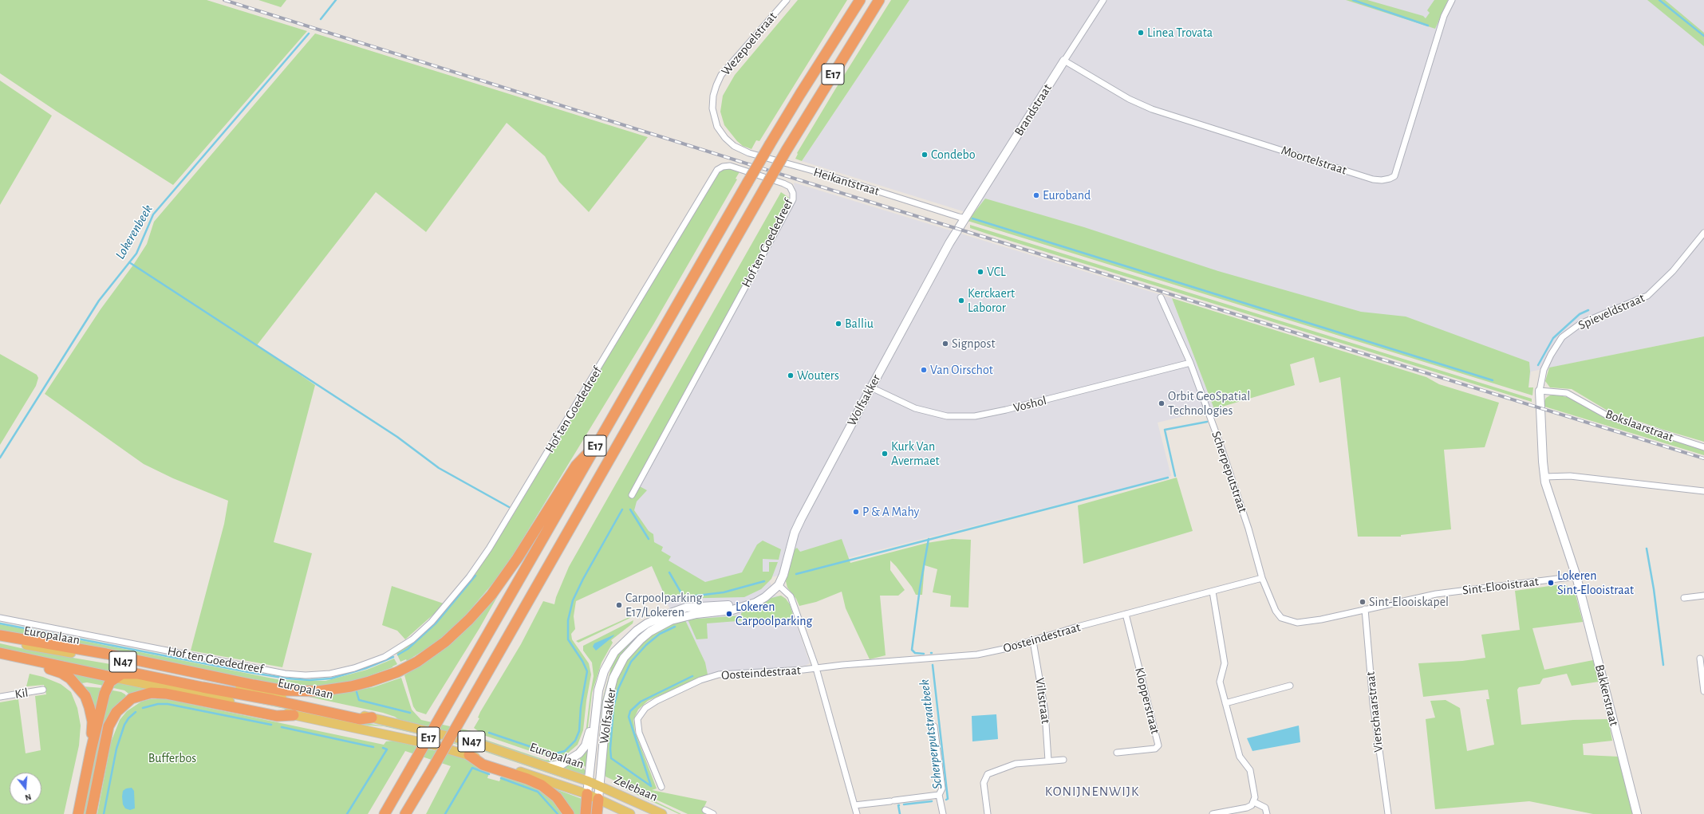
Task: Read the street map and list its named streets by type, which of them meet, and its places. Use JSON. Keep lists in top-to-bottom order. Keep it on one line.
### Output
{"streets":{"highway":["E17","Europalaan","N47"],"main road":["Zelebaan"],"street":["Wezepoelstraat","Brandstraat","Moortelstraat","Heikantstraat","Hof ten Goededreef","Spieveldstraat","Wolfsakker","Voshol","Bokslaarstraat","Scherpeputstraat","Sint-Elooistraat","Oosteindestraat","Kil","Bakkerstraat","Viltstraat","Klopperstraat","Vierschaarstraat"]},"crossings":[["Wezepoelstraat","Heikantstraat"],["Brandstraat","Moortelstraat"],["Brandstraat","Heikantstraat"],["Brandstraat","Wolfsakker"],["Heikantstraat","Wolfsakker"],["Spieveldstraat","Bokslaarstraat"],["Wolfsakker","Voshol"],["Wolfsakker","Europalaan"],["Wolfsakker","Zelebaan"],["Voshol","Scherpeputstraat"],["Scherpeputstraat","Sint-Elooistraat"],["Scherpeputstraat","Oosteindestraat"],["Sint-Elooistraat","Oosteindestraat"],["Sint-Elooistraat","Bakkerstraat"],["Sint-Elooistraat","Vierschaarstraat"],["Europalaan","Zelebaan"],["Oosteindestraat","Viltstraat"],["Oosteindestraat","Klopperstraat"]],"districts":["KONIJNENWIJK"],"water":["Lokerenbeek","Scherperputstraatbeek"],"parks":["Bufferbos"],"places":["Linea Trovata","Condebo","Euroband","VCL","Kerckaert Laboror","Balliu","Signpost","Van Oirschot","Wouters","Orbit GeoSpatial Technologies","Kurk Van Avermaet","P & A Mahy","Lokeren Sint-Elooistraat","Sint-Elooiskapel","Carpoolparking E17/Lokeren","Lokeren Carpoolparking"],"north":"bottom"}
